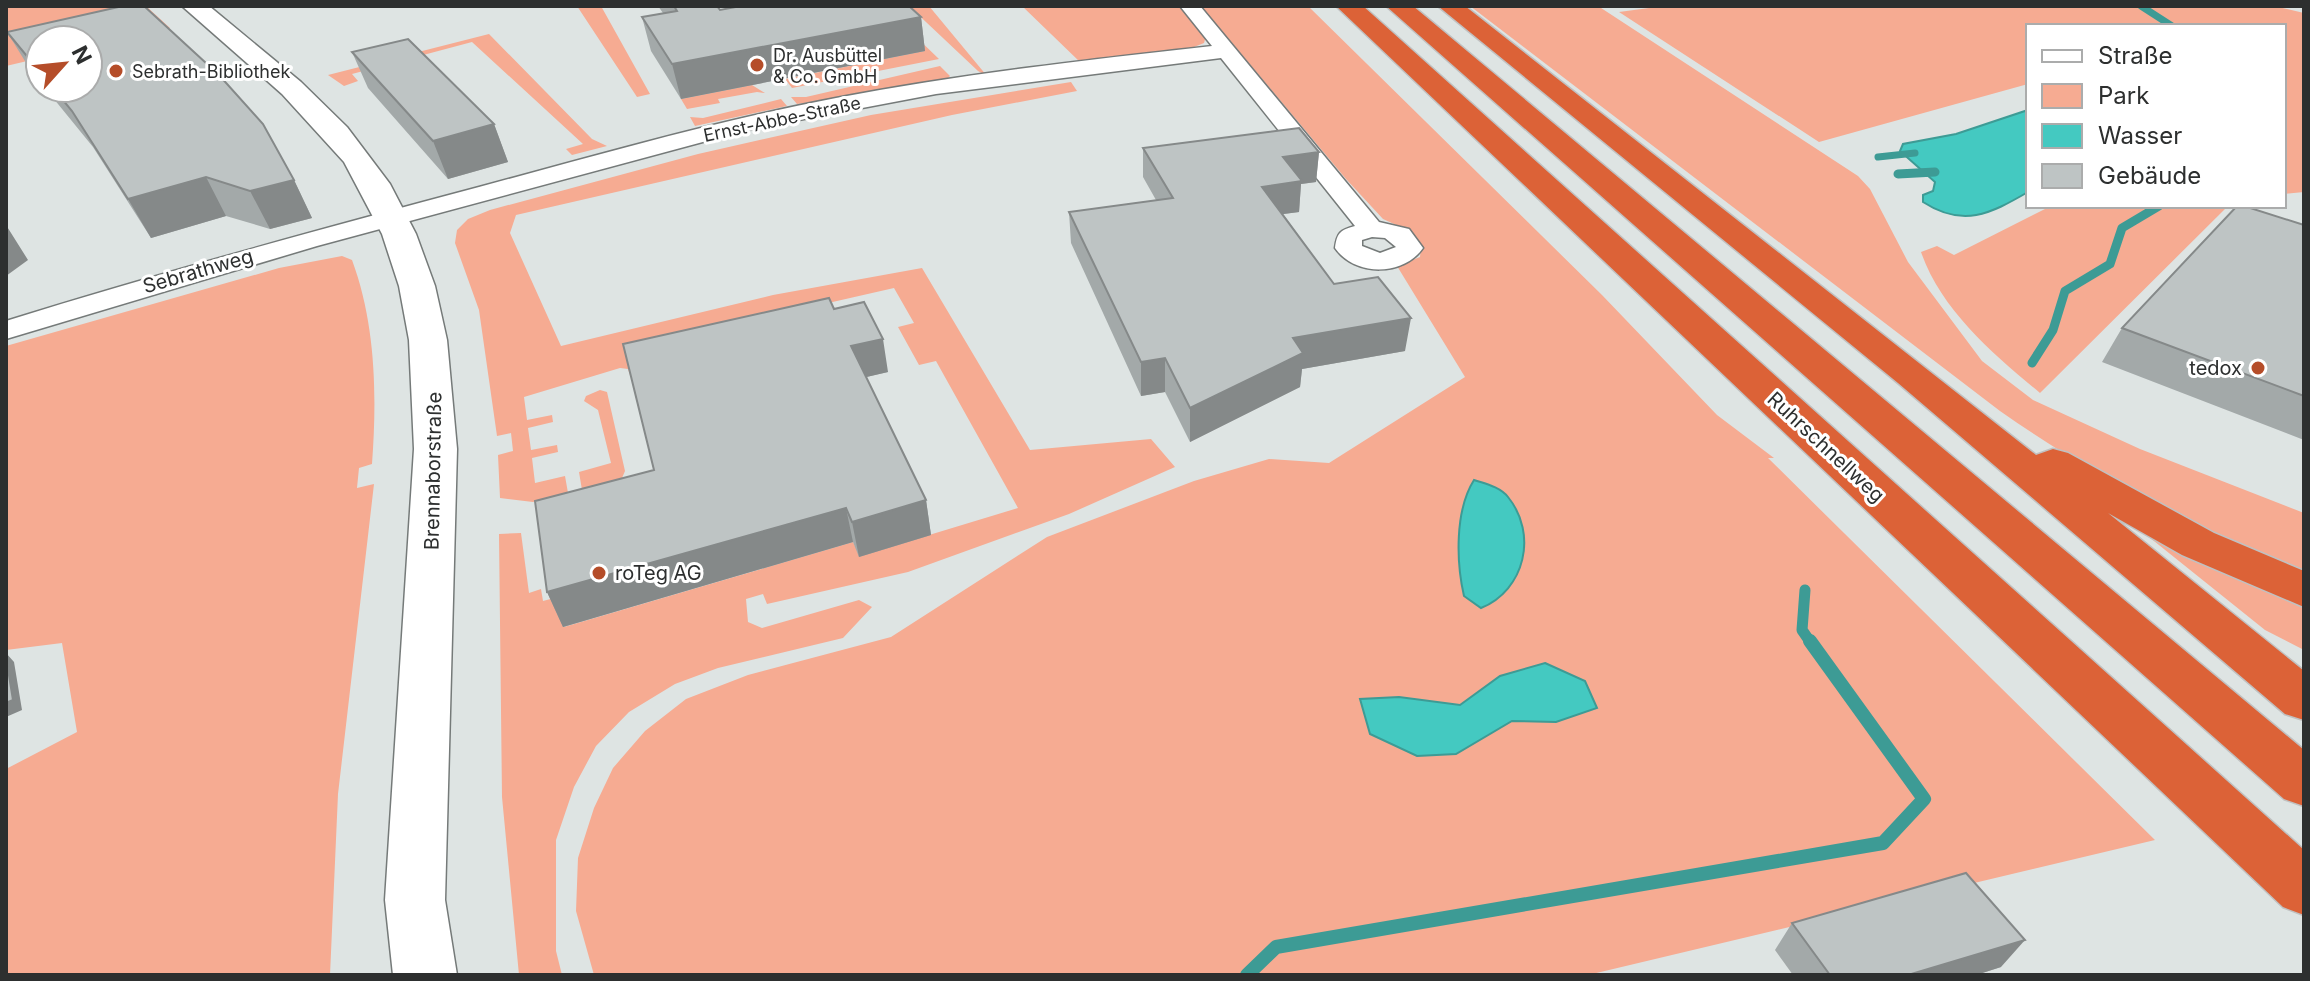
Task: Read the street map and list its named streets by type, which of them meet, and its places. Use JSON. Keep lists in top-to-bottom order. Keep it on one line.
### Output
{"streets":{"highway":["Ruhrschnellweg"],"main road":["Brennaborstraße"],"street":["Ernst-Abbe-Straße","Sebrathweg"]},"crossings":[["Ernst-Abbe-Straße","Sebrathweg"],["Ernst-Abbe-Straße","Brennaborstraße"],["Sebrathweg","Brennaborstraße"]],"places":["Dr. Ausbüttel & Co. GmbH","Sebrath-Bibliothek","tedox","roTeg AG"],"legend":["Straße","Park","Wasser","Gebäude"],"north":"top right"}
